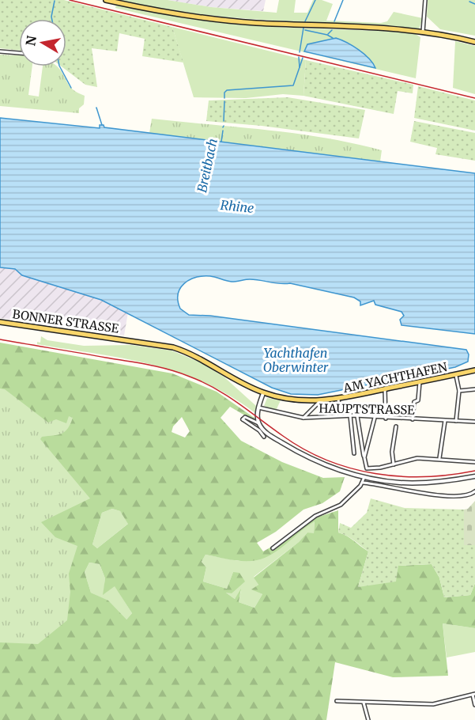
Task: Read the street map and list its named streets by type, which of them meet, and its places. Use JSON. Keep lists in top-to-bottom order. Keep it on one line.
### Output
{"streets":{"main road":["BONNER STRASSE","AM YACHTHAFEN"],"street":["HAUPTSTRASSE"]},"crossings":[["BONNER STRASSE","AM YACHTHAFEN"]],"water":["Breitbach","Rhine","Yachthafen Oberwinter"],"north":"left"}
